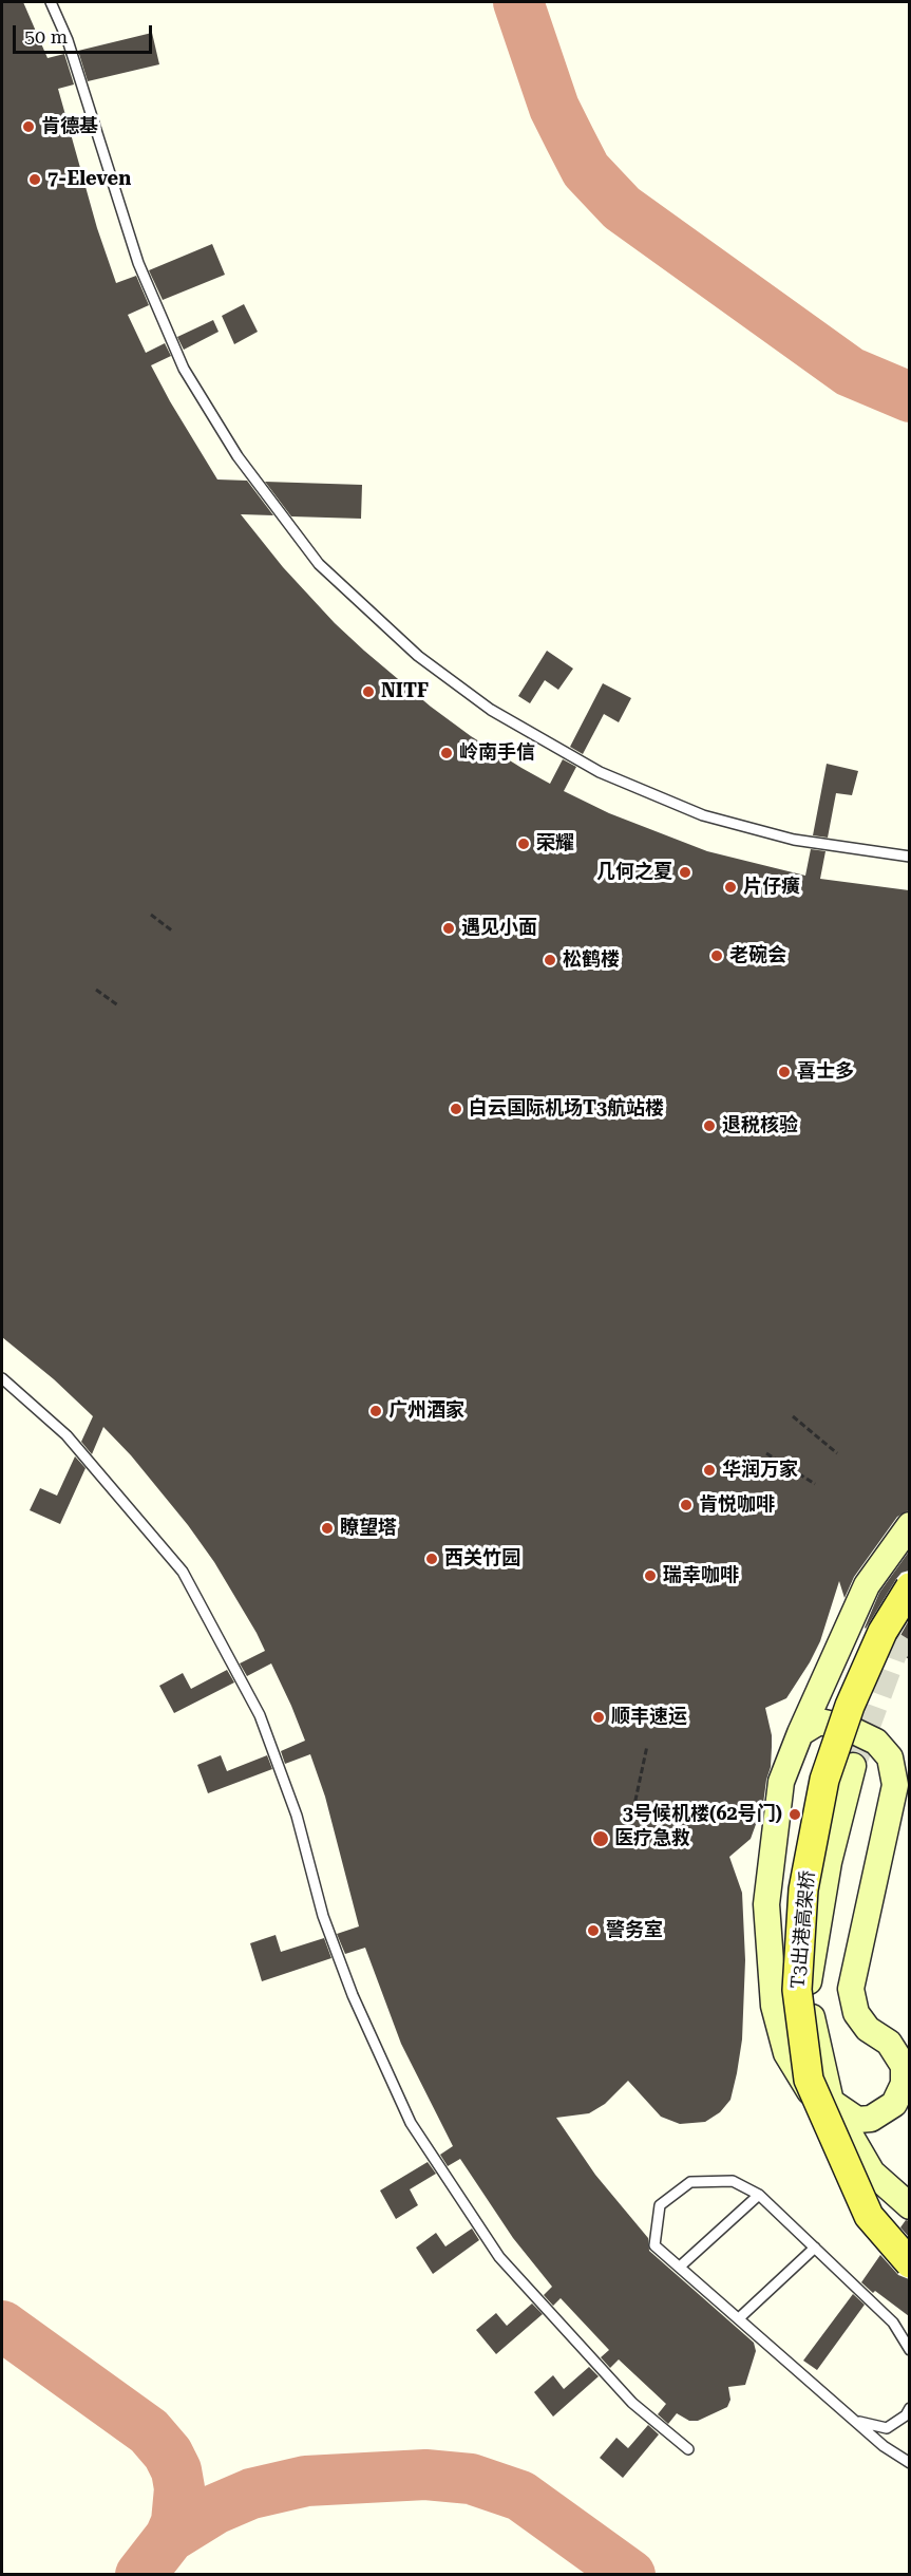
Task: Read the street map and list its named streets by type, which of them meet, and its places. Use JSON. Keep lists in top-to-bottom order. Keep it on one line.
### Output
{"streets":{"main road":["T3出港高架桥"]},"places":["肯德基","7-Eleven","NITF","岭南手信","荣耀","几何之夏","片仔癀","遇见小面","老碗会","松鹤楼","喜士多","白云国际机场T3航站楼","退税核验","广州酒家","华润万家","肯悦咖啡","瞭望塔","西关竹园","瑞幸咖啡","顺丰速运","3号候机楼(62号门)","医疗急救","警务室"],"scale_bar":"50 m"}
